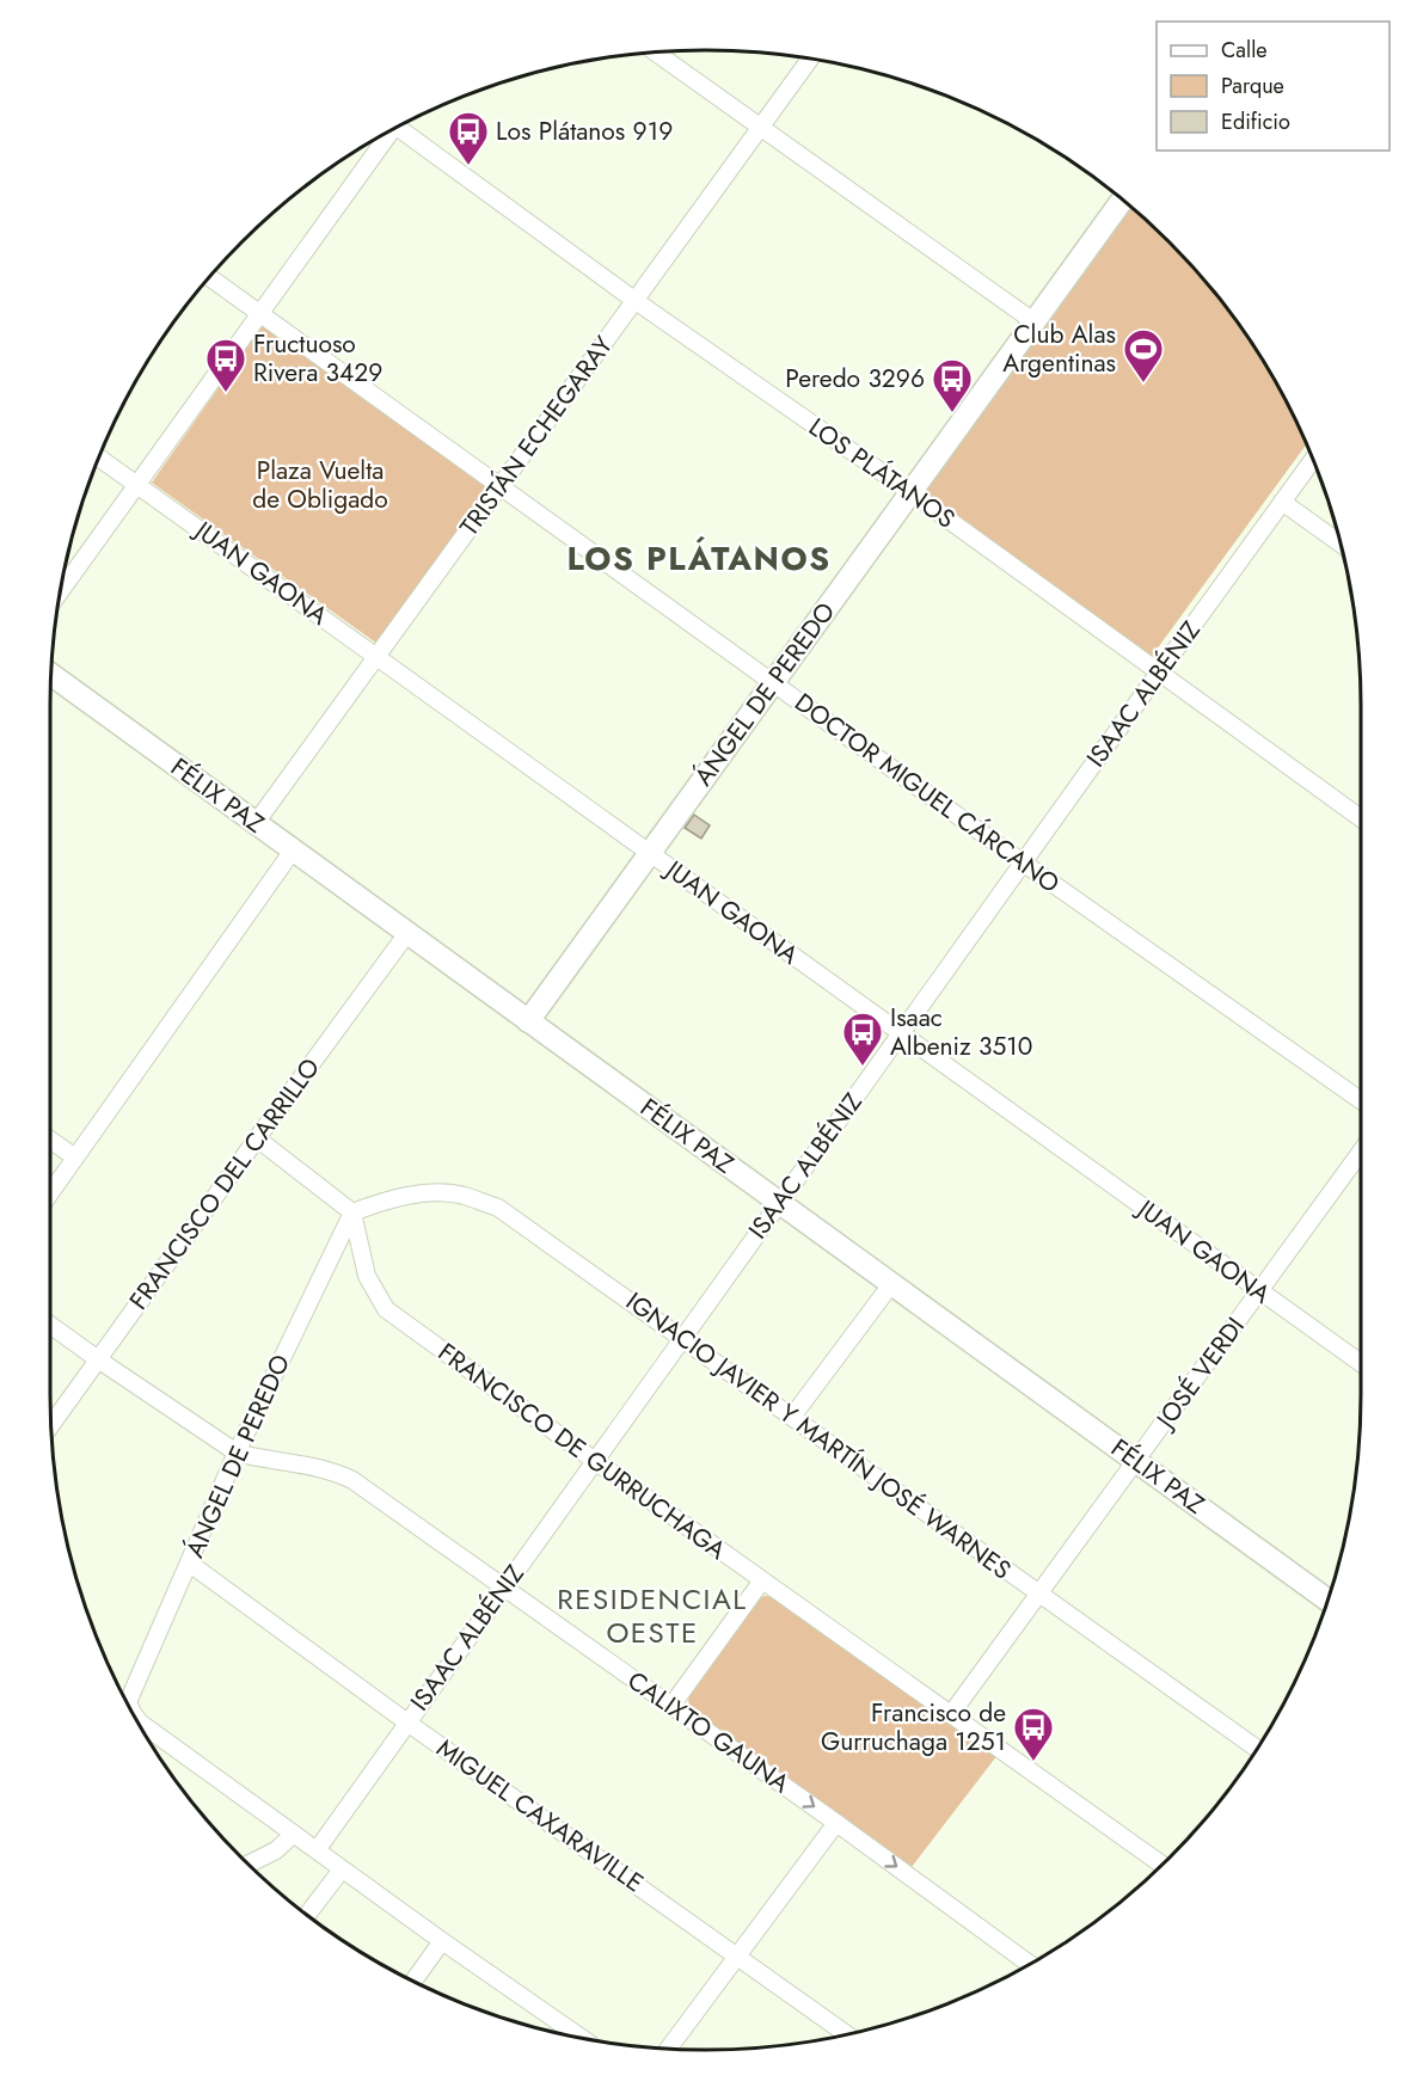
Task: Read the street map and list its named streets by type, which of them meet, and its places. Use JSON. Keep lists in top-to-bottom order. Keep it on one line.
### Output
{"streets":{"main road":["ÁNGEL DE PEREDO","FÉLIX PAZ"],"street":["TRISTÁN ECHEGARAY","LOS PLÁTANOS","JUAN GAONA","ISAAC ALBÉNIZ","DOCTOR MIGUEL CÁRCANO","FRANCISCO DEL CARRILLO","JOSÉ VERDI","IGNACIO JAVIER Y MARTÍN JOSÉ WARNES","FRANCISCO DE GURRUCHAGA","CALIXTO GAUNA","MIGUEL CAXARAVILLE"]},"crossings":[["TRISTÁN ECHEGARAY","LOS PLÁTANOS"],["TRISTÁN ECHEGARAY","JUAN GAONA"],["TRISTÁN ECHEGARAY","DOCTOR MIGUEL CÁRCANO"],["TRISTÁN ECHEGARAY","FÉLIX PAZ"],["LOS PLÁTANOS","ÁNGEL DE PEREDO"],["LOS PLÁTANOS","ISAAC ALBÉNIZ"],["JUAN GAONA","ÁNGEL DE PEREDO"],["JUAN GAONA","ISAAC ALBÉNIZ"],["JUAN GAONA","JOSÉ VERDI"],["ÁNGEL DE PEREDO","DOCTOR MIGUEL CÁRCANO"],["ÁNGEL DE PEREDO","FÉLIX PAZ"],["ÁNGEL DE PEREDO","IGNACIO JAVIER Y MARTÍN JOSÉ WARNES"],["ÁNGEL DE PEREDO","FRANCISCO DE GURRUCHAGA"],["ÁNGEL DE PEREDO","CALIXTO GAUNA"],["ÁNGEL DE PEREDO","MIGUEL CAXARAVILLE"],["ISAAC ALBÉNIZ","DOCTOR MIGUEL CÁRCANO"],["ISAAC ALBÉNIZ","FÉLIX PAZ"],["ISAAC ALBÉNIZ","IGNACIO JAVIER Y MARTÍN JOSÉ WARNES"],["ISAAC ALBÉNIZ","FRANCISCO DE GURRUCHAGA"],["ISAAC ALBÉNIZ","CALIXTO GAUNA"],["ISAAC ALBÉNIZ","MIGUEL CAXARAVILLE"],["FÉLIX PAZ","FRANCISCO DEL CARRILLO"],["FÉLIX PAZ","JOSÉ VERDI"],["FRANCISCO DEL CARRILLO","CALIXTO GAUNA"],["JOSÉ VERDI","IGNACIO JAVIER Y MARTÍN JOSÉ WARNES"],["JOSÉ VERDI","FRANCISCO DE GURRUCHAGA"],["IGNACIO JAVIER Y MARTÍN JOSÉ WARNES","FRANCISCO DE GURRUCHAGA"]],"one_way":["CALIXTO GAUNA"],"districts":["LOS PLÁTANOS","RESIDENCIAL OESTE"],"parks":["Plaza Vuelta de Obligado"],"places":{"bus stop":["Los Plátanos 919","Fructuoso Rivera 3429","Peredo 3296","Isaac Albeniz 3510","Francisco de Gurruchaga 1251"],"sports":["Club Alas Argentinas"]},"legend":["Calle","Parque","Edificio"]}
